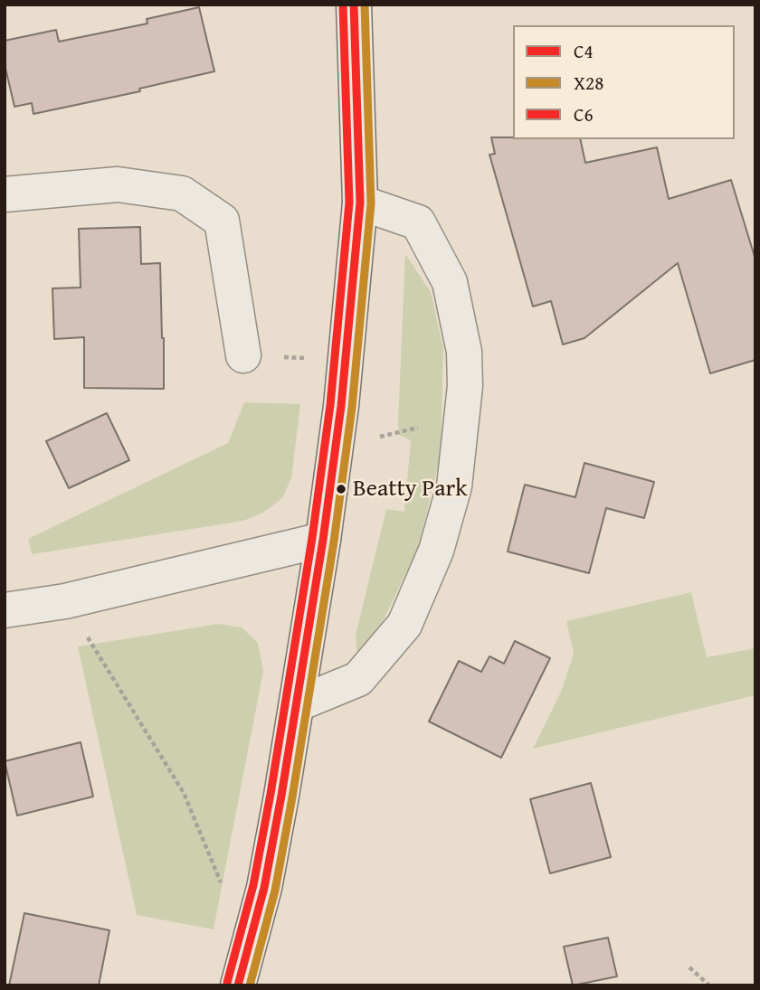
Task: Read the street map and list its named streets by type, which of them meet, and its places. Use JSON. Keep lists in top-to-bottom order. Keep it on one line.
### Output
{"places":["Beatty Park"],"lines":["transit line C4","transit line X28","transit line C6"],"legend":["C4","X28","C6"]}
